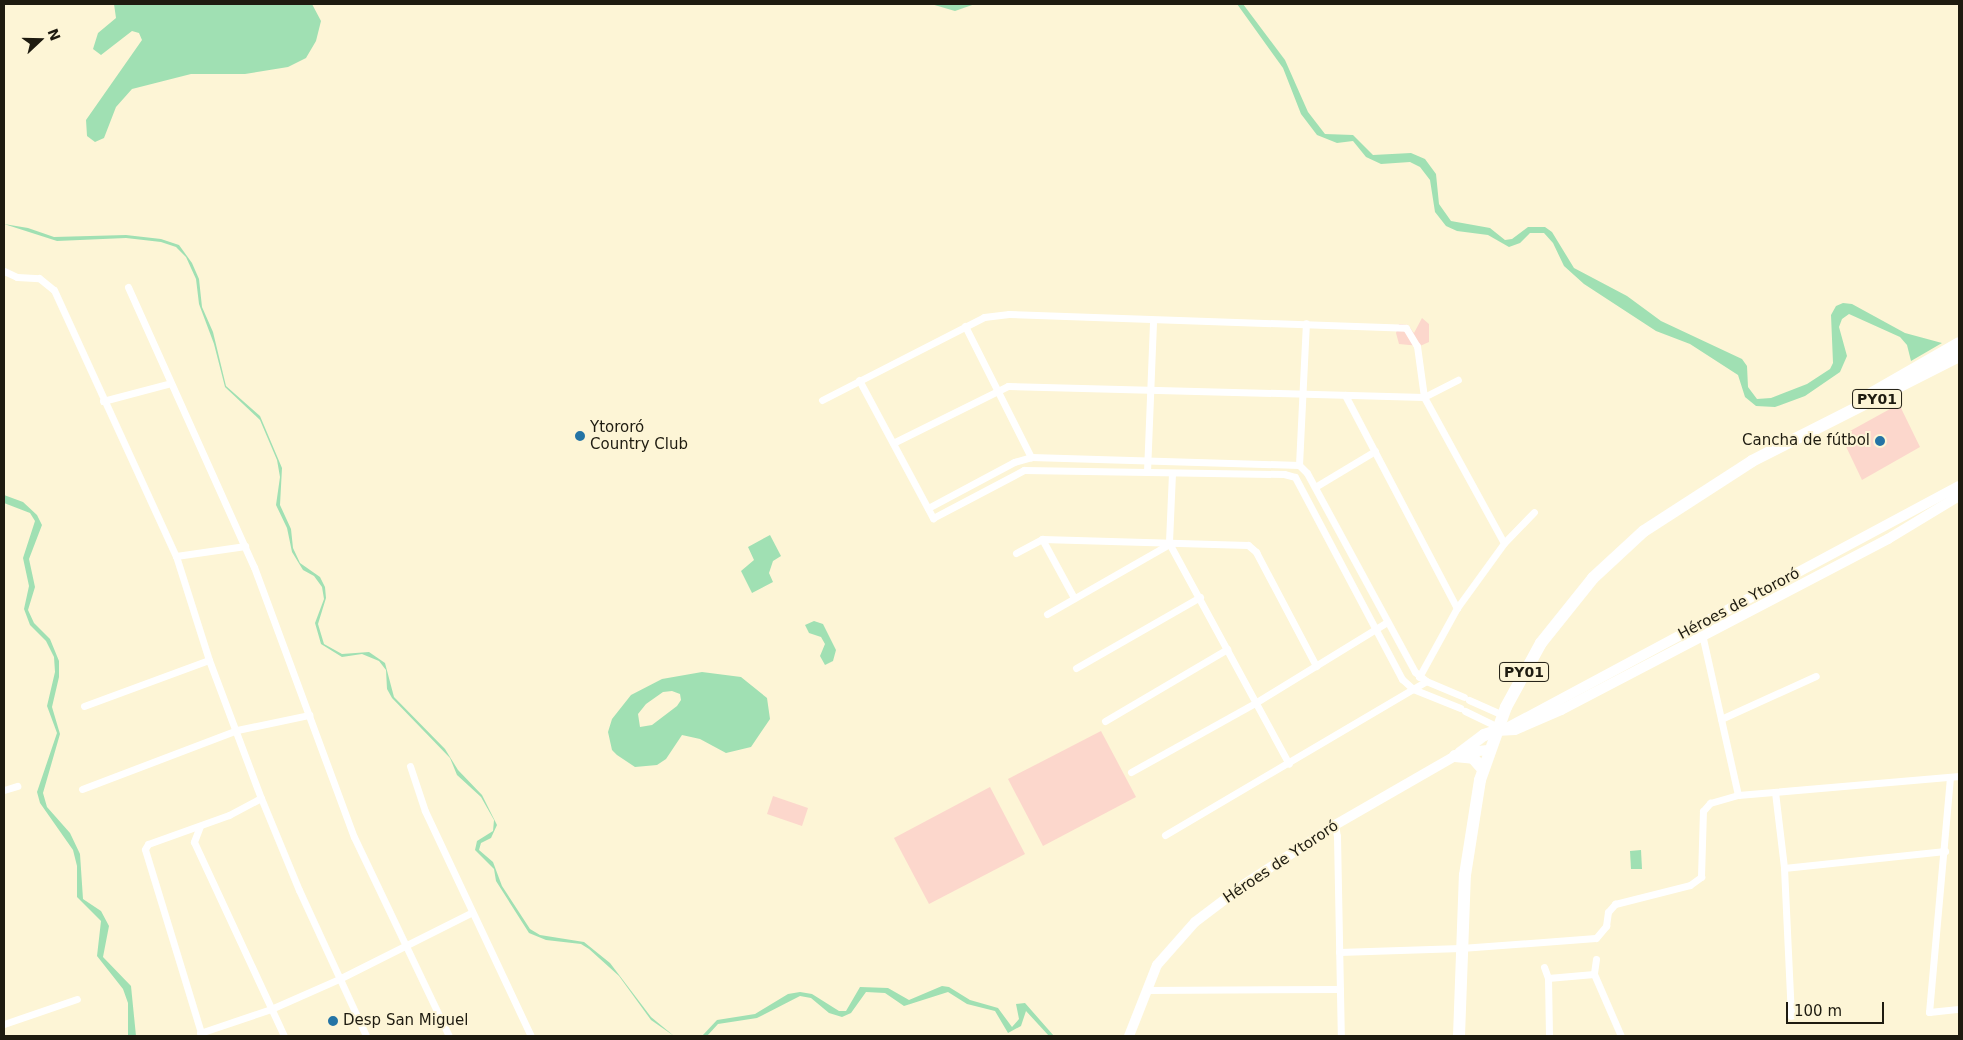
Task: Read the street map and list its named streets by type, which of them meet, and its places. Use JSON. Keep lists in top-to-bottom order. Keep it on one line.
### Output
{"streets":{"highway":["PY01"],"street":["Héroes de Ytororó"]},"crossings":[["PY01","Héroes de Ytororó"]],"places":["Ytororó Country Club","Cancha de fútbol","Desp San Miguel"],"scale_bar":"100 m","north":"right"}
